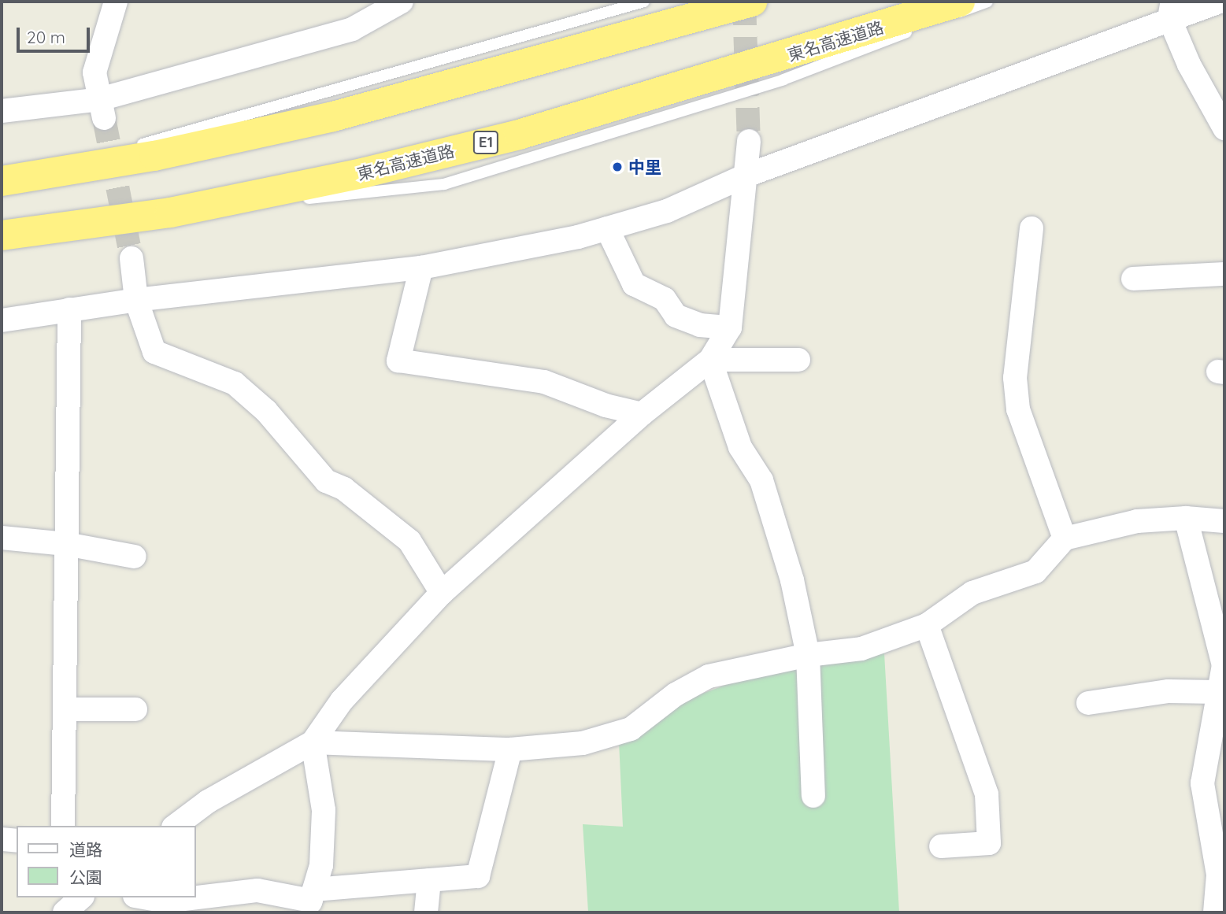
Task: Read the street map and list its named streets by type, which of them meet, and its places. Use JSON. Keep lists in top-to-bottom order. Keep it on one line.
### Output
{"streets":{"highway":["東名高速道路","E1"]},"places":["中里"],"legend":["道路","公園"],"scale_bar":"20 m"}
